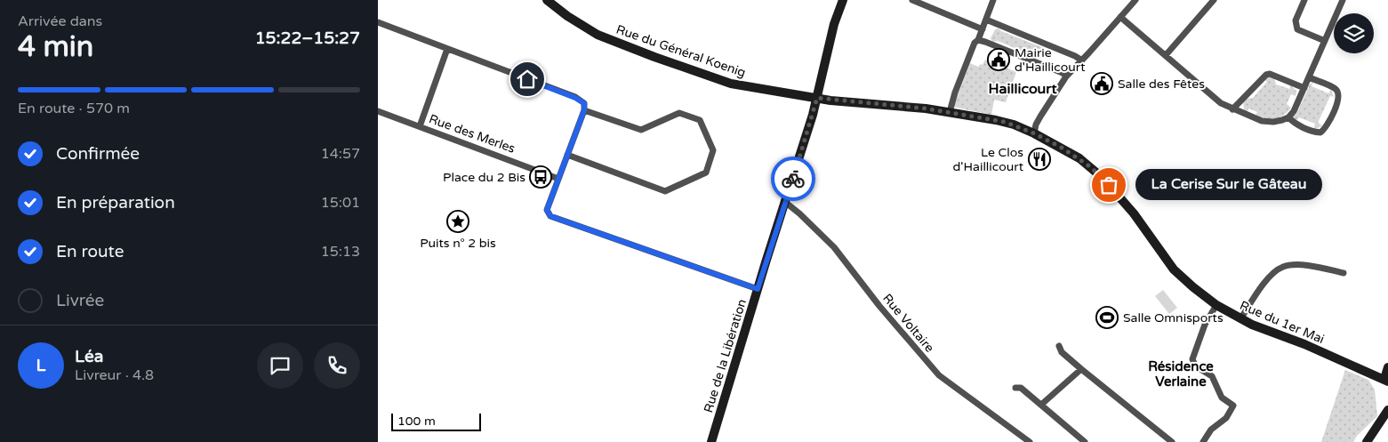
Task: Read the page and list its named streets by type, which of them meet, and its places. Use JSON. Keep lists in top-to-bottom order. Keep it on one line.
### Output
{"streets":{"street":["Rue du Général Koenig","Rue des Merles","Rue du 1er Mai","Rue Voltaire","Rue de la Libération"]},"crossings":[["Rue du Général Koenig","Rue du 1er Mai"],["Rue du Général Koenig","Rue de la Libération"],["Rue du 1er Mai","Rue de la Libération"],["Rue Voltaire","Rue de la Libération"]],"districts":["Haillicourt","Résidence Verlaine"],"places":{"public building":["Mairie d'Haillicourt","Salle des Fêtes"],"restaurant":["Le Clos d'Haillicourt"],"bus stop":["Place du 2 Bis"],"other":["La Cerise Sur le Gâteau"],"place":["Puits n° 2 bis"],"sports":["Salle Omnisports"]},"scale_bar":"100 m","page":{"heading":["4 min","Arrivée dans","15:22–15:27"],"panel":["Léa","Livreur · 4.8"],"bar":"En route · 570 m","list":[["Confirmée","14:57"],["En préparation","15:01"],["En route","15:13"],"Livrée"],"bubble":"La Cerise Sur le Gâteau","round":"L","scale":"100 m"}}
